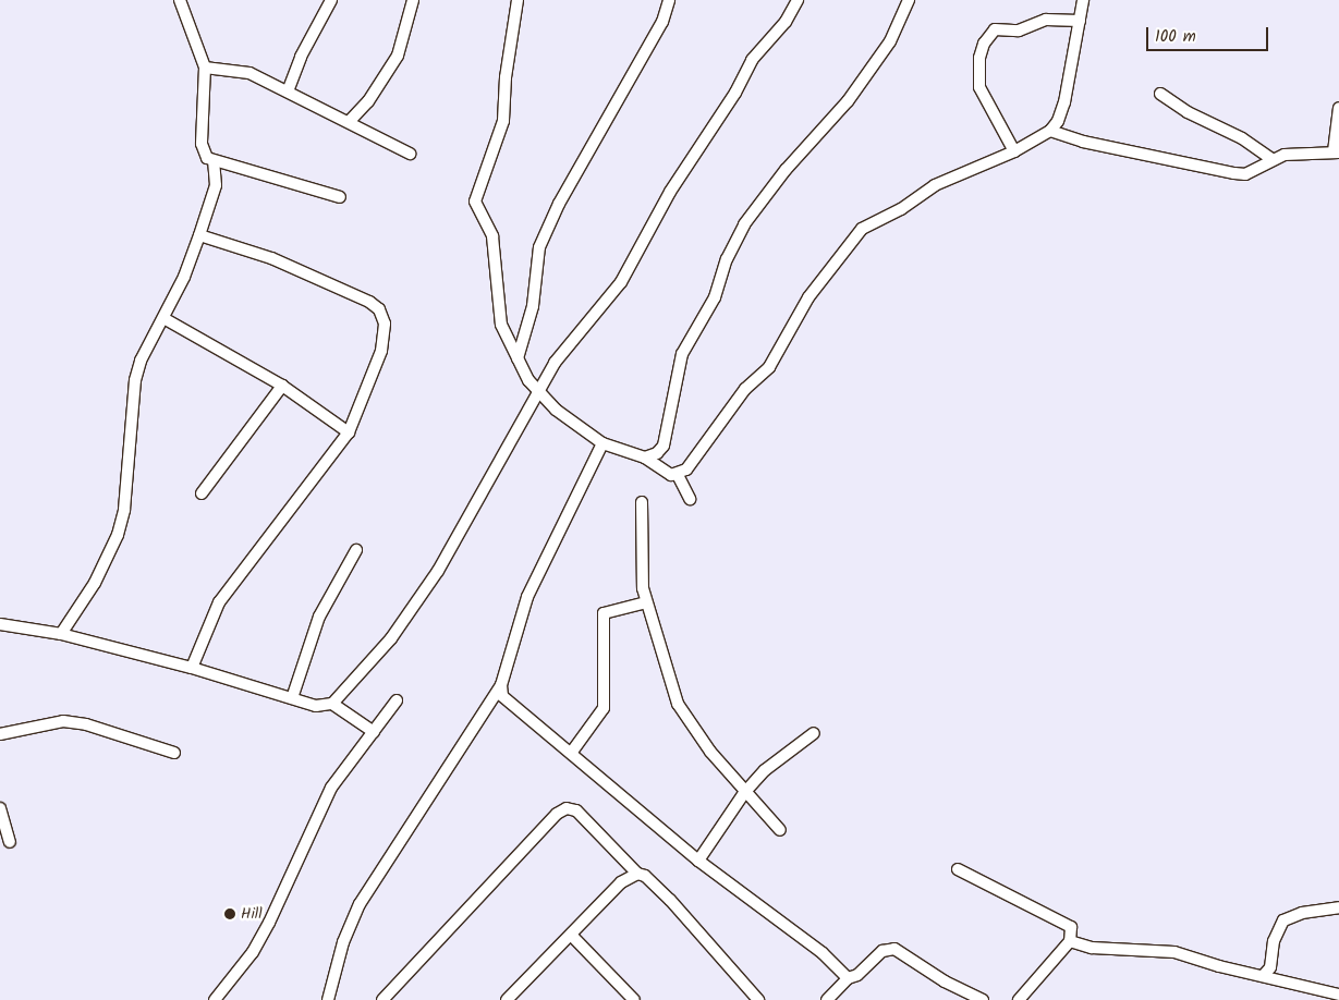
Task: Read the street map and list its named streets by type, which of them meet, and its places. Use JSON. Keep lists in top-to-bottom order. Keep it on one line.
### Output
{"places":["Hill"],"scale_bar":"100 m"}
